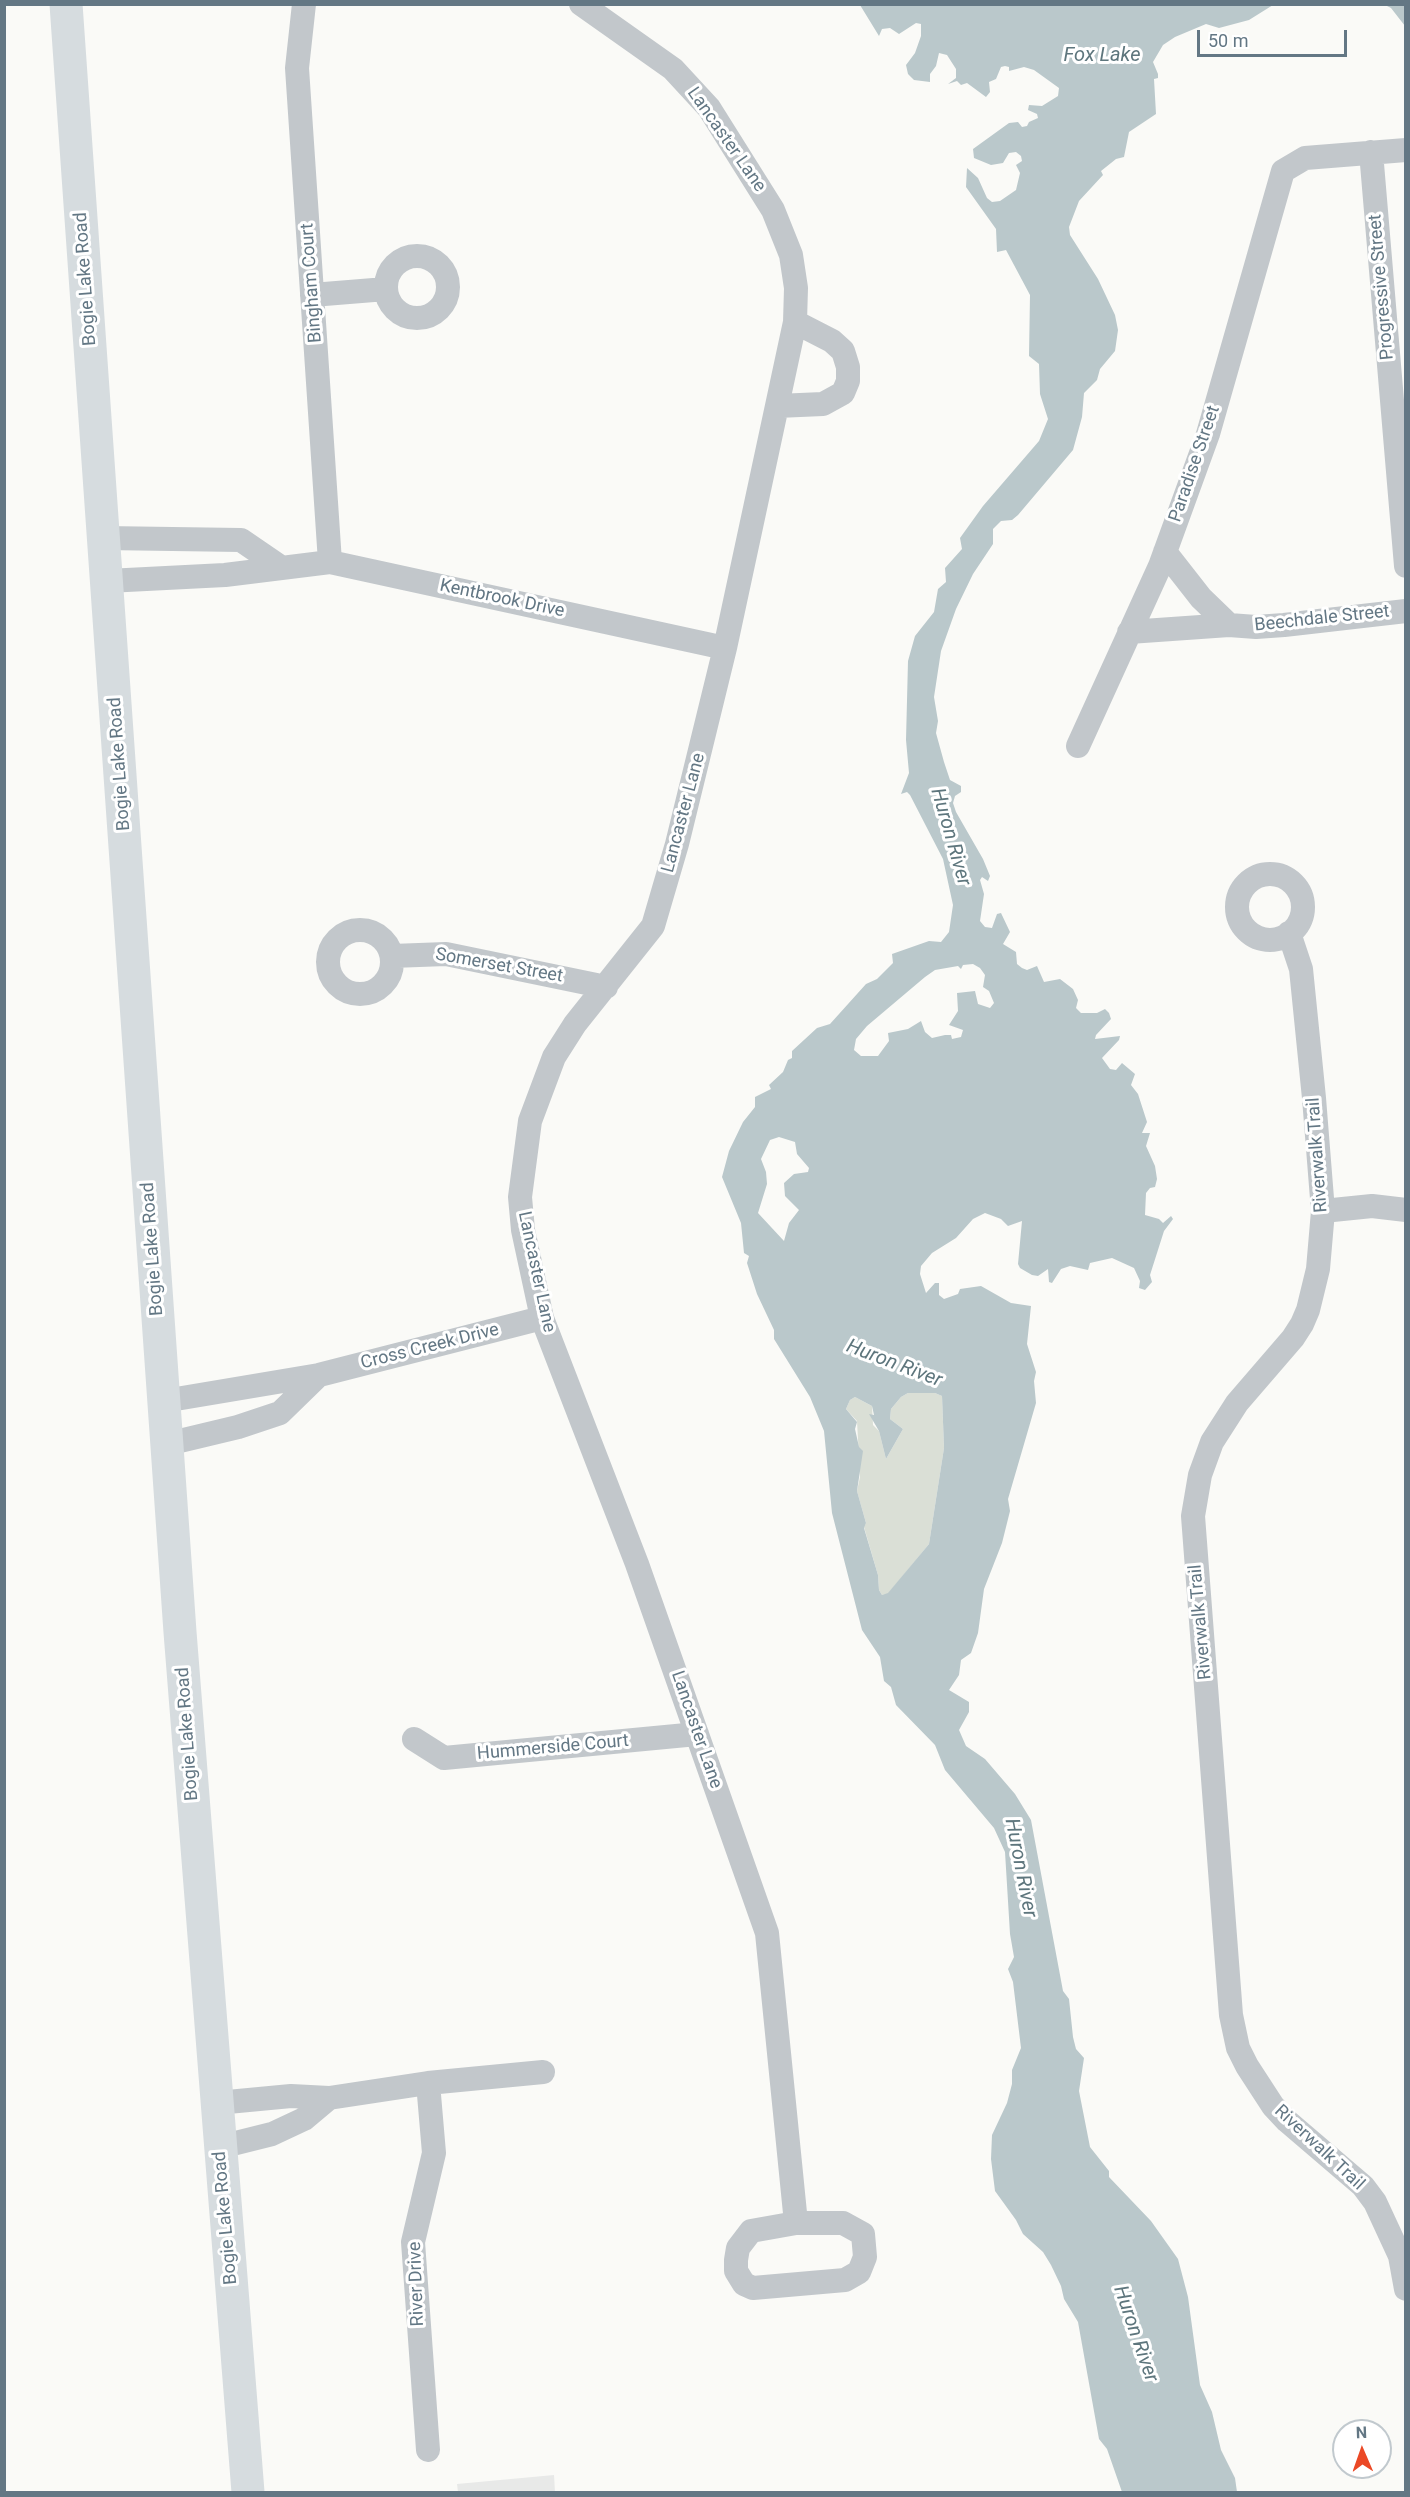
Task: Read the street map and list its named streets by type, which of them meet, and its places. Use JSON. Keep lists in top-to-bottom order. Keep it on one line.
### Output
{"streets":{"main road":["Bogie Lake Road"],"street":["Lancaster Lane","Bingham Court","Progressive Street","Paradise Street","Kentbrook Drive","Beechdale Street","Somerset Street","Riverwalk Trail","Cross Creek Drive","Hummerside Court","River Drive"]},"crossings":[["Lancaster Lane","Kentbrook Drive"],["Lancaster Lane","Somerset Street"],["Lancaster Lane","Cross Creek Drive"],["Lancaster Lane","Hummerside Court"],["Bogie Lake Road","Kentbrook Drive"],["Bogie Lake Road","Cross Creek Drive"],["Bingham Court","Kentbrook Drive"],["Progressive Street","Paradise Street"],["Paradise Street","Beechdale Street"]],"water":["Fox Lake","Huron River"],"scale_bar":"50 m","north":"top"}
